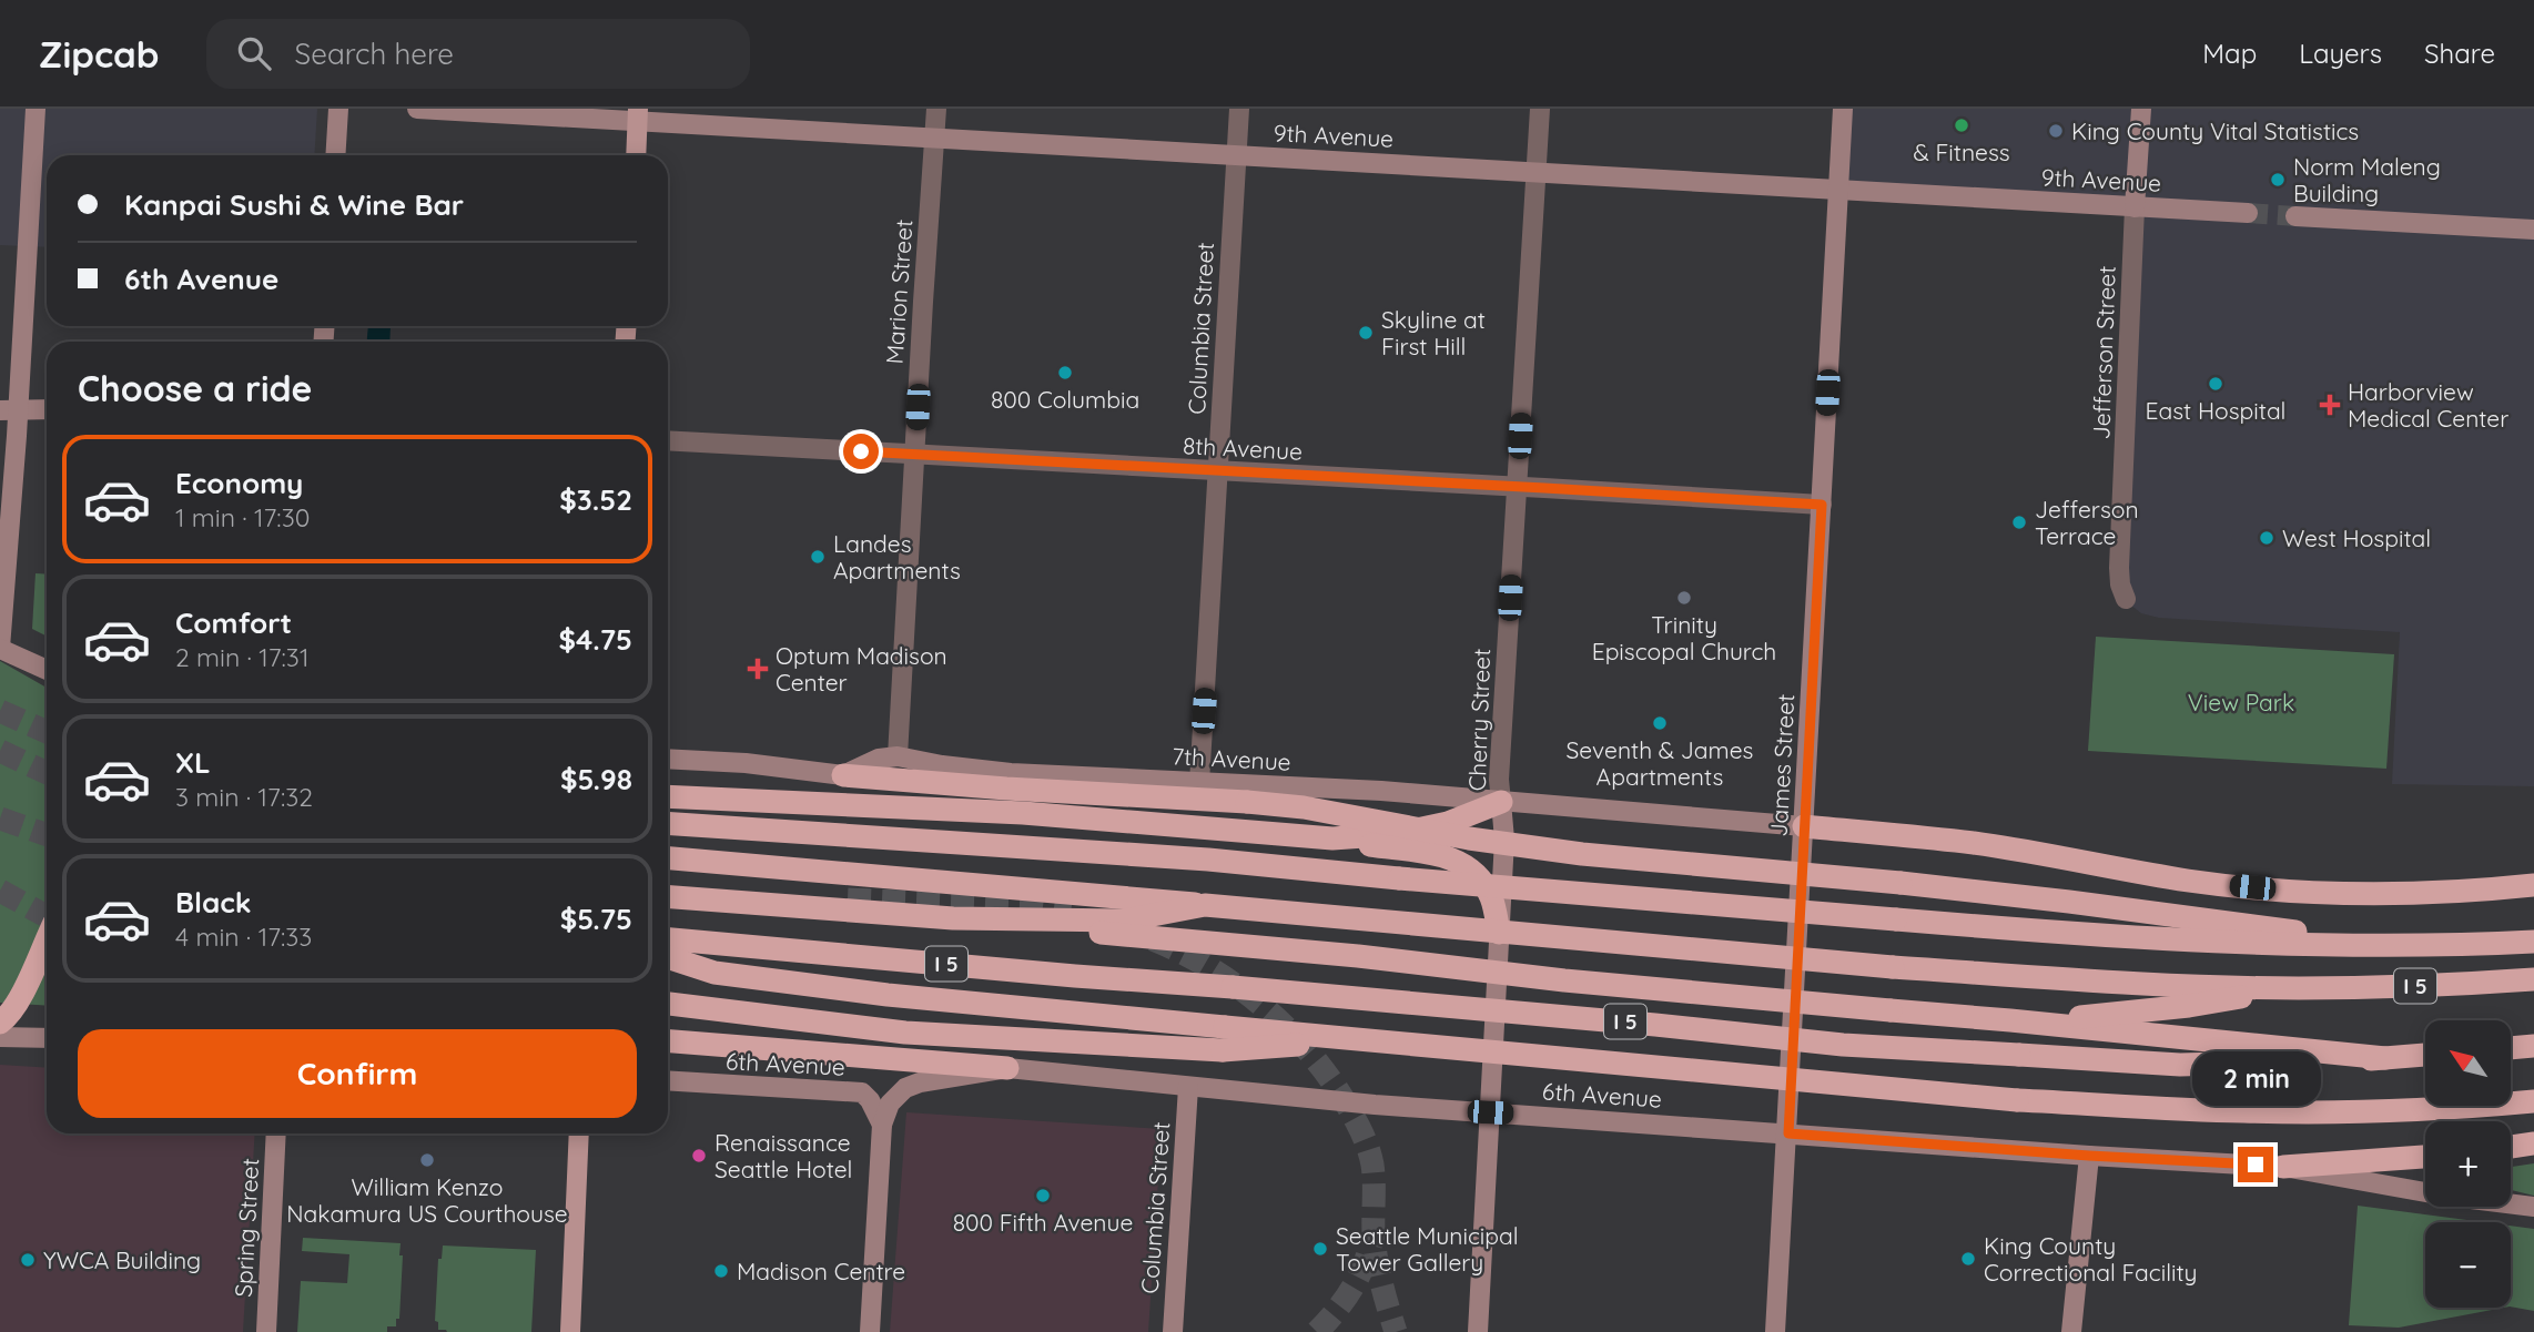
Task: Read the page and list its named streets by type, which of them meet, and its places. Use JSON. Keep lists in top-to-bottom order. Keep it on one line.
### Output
{"streets":{"highway":["I 5"],"street":["9th Avenue","Marion Street","Columbia Street","Jefferson Street","8th Avenue","Cherry Street","7th Avenue","James Street","6th Avenue","Spring Street"]},"crossings":[["9th Avenue","Marion Street"],["9th Avenue","Columbia Street"],["9th Avenue","Jefferson Street"],["9th Avenue","Cherry Street"],["9th Avenue","James Street"],["Marion Street","8th Avenue"],["Marion Street","7th Avenue"],["Columbia Street","8th Avenue"],["Columbia Street","7th Avenue"],["Columbia Street","6th Avenue"],["8th Avenue","Cherry Street"],["8th Avenue","James Street"],["Cherry Street","7th Avenue"],["Cherry Street","6th Avenue"],["7th Avenue","James Street"],["James Street","6th Avenue"]],"parks":["View Park"],"places":{"other":["& Fitness","King County Vital Statistics","Norm Maleng Building","Skyline at First Hill","800 Columbia","East Hospital","Jefferson Terrace","West Hospital","Landes Apartments","Trinity Episcopal Church","Seventh & James Apartments","Renaissance Seattle Hotel","William Kenzo Nakamura US Courthouse","800 Fifth Avenue","Seattle Municipal Tower Gallery","King County Correctional Facility","YWCA Building","Madison Centre"],"health":["Harborview Medical Center","Optum Madison Center"]},"north":"top left","page":{"header":"Zipcab","search":"Search here","nav":["Map","Layers","Share"],"banner":["Kanpai Sushi & Wine Bar","6th Avenue"],"heading":"Choose a ride","list":[{"name":"Economy","note":"1 min · 17:30","value":"$3.52"},{"name":"Comfort","note":"2 min · 17:31","value":"$4.75"},{"name":"XL","note":"3 min · 17:32","value":"$5.98"},{"name":"Black","note":"4 min · 17:33","value":"$5.75"}],"buttons":"Confirm","map_buttons":["+","−"],"bubble":"2 min"}}
